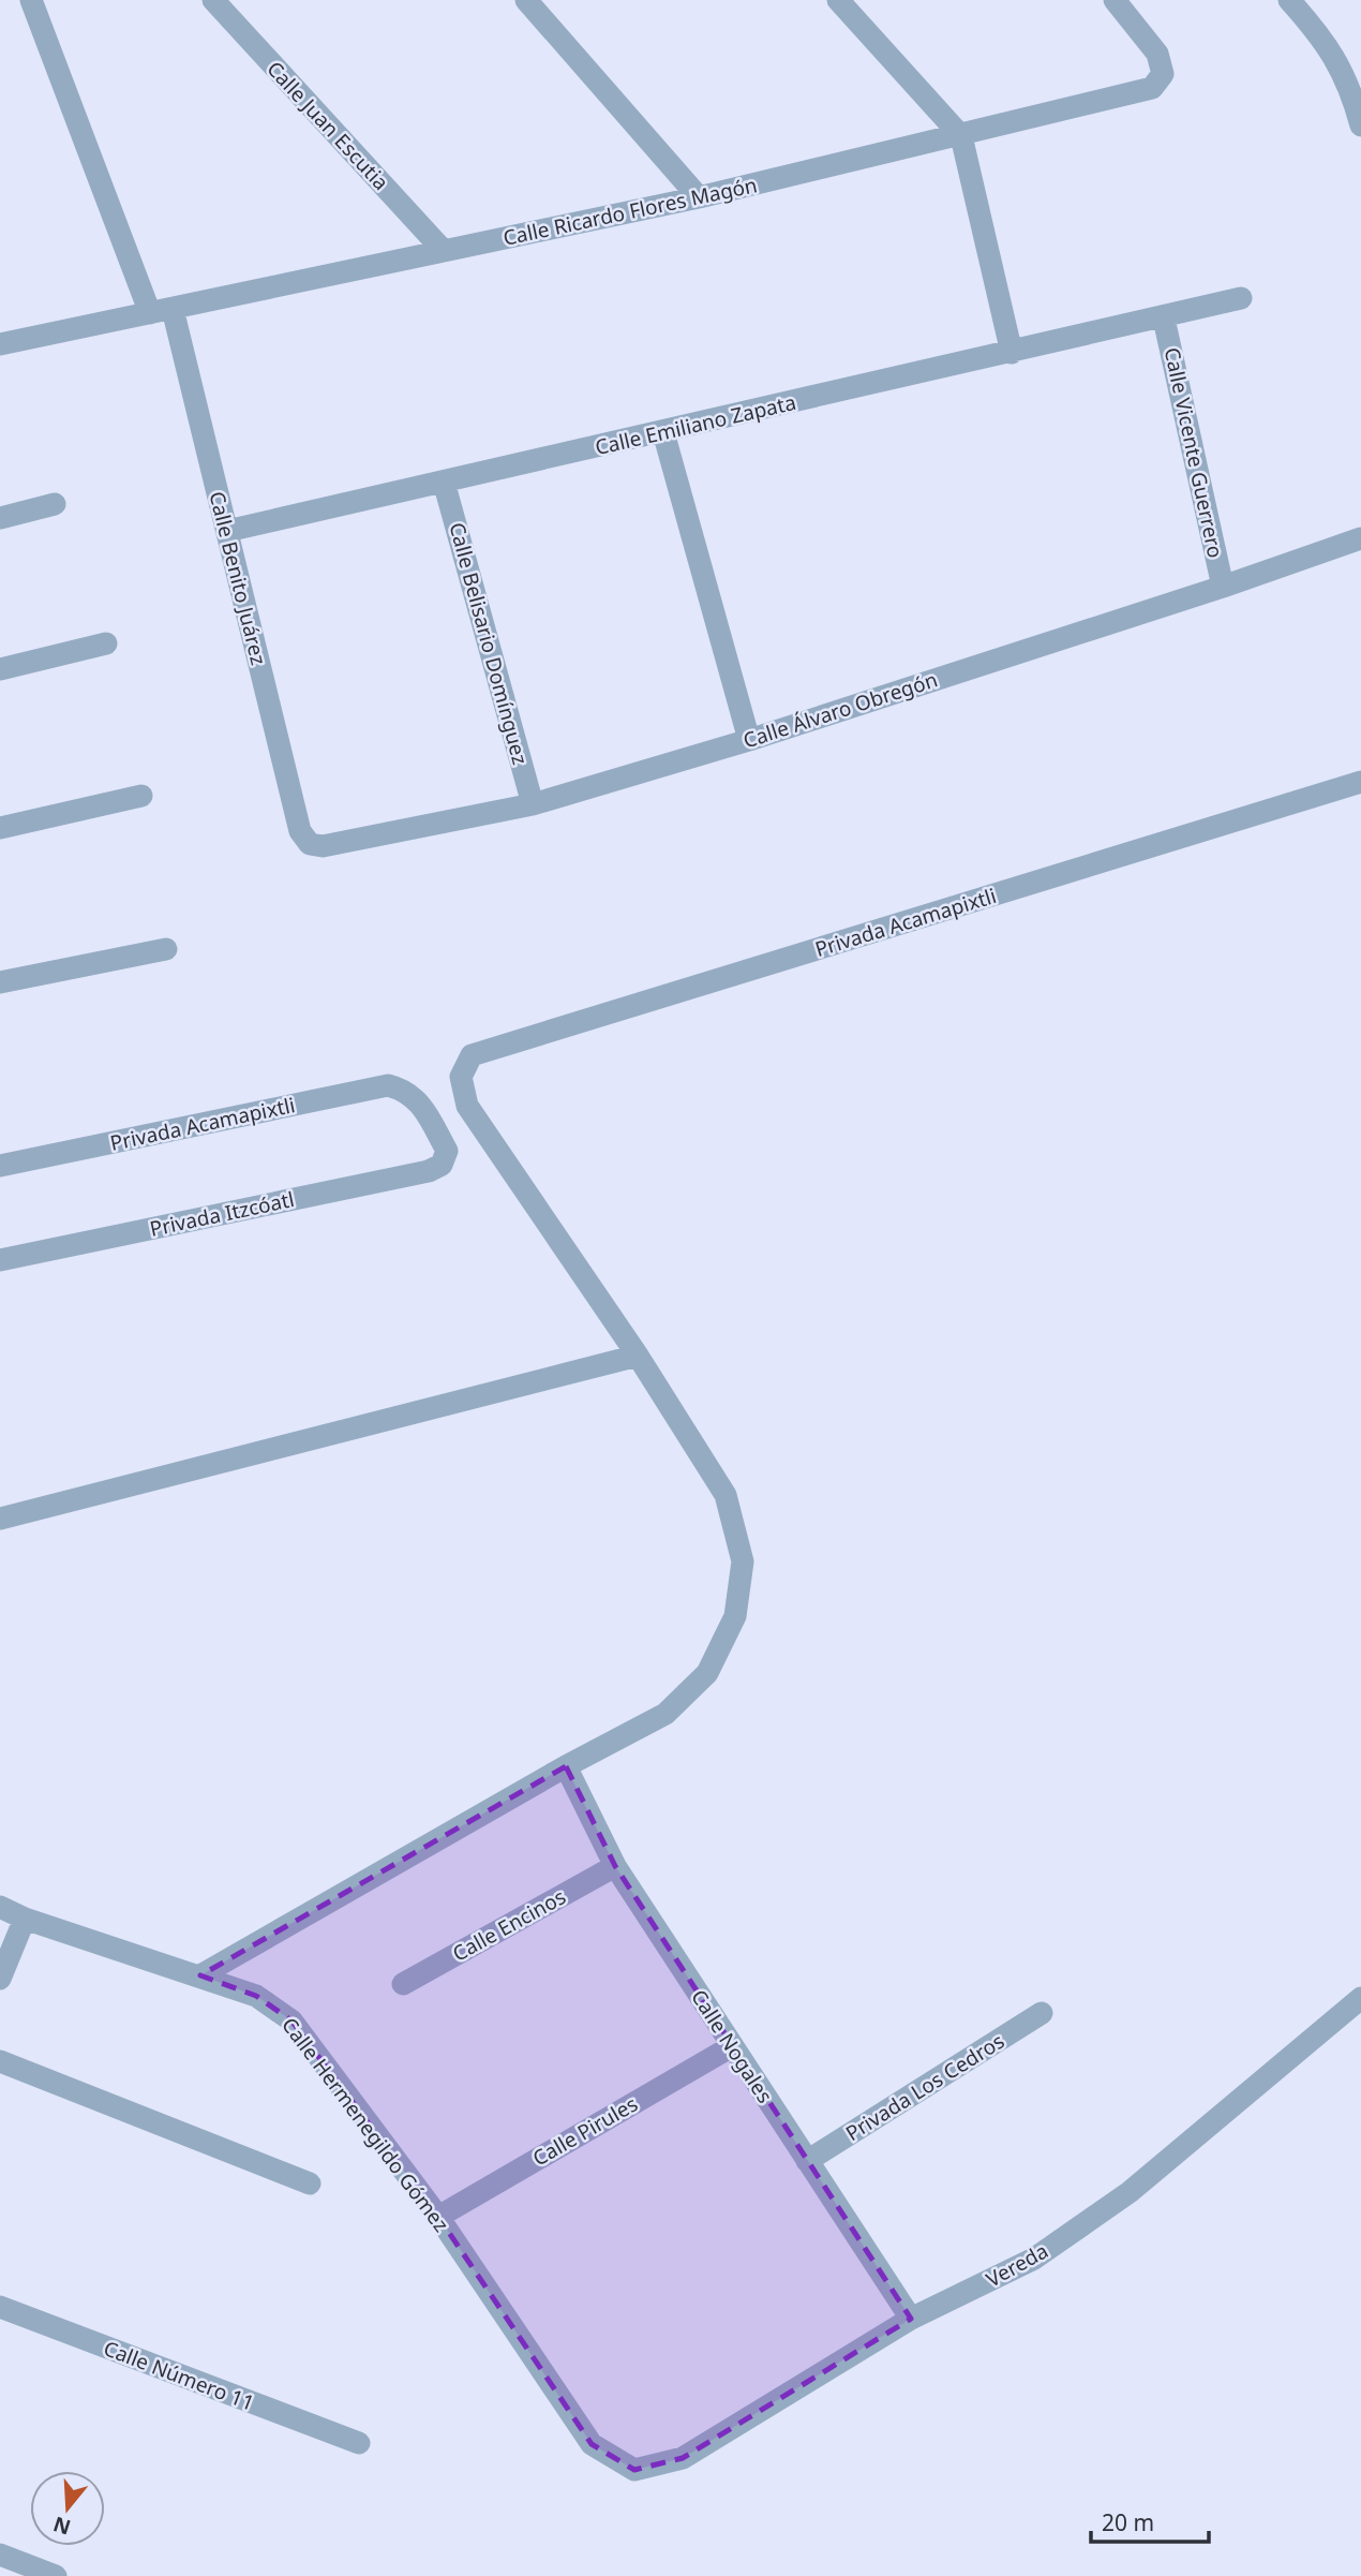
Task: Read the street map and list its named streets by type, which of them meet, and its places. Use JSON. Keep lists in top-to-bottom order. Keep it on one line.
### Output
{"streets":{"street":["Calle Juan Escutia","Calle Ricardo Flores Magón","Calle Emiliano Zapata","Calle Vicente Guerrero","Calle Benito Juárez","Calle Belisario Domínguez","Calle Álvaro Obregón","Privada Acamapixtli","Privada Itzcóatl","Calle Encinos","Calle Nogales","Privada Los Cedros","Calle Hermenegildo Gómez","Calle Pirules","Vereda","Calle Número 11"]},"crossings":[["Calle Juan Escutia","Calle Ricardo Flores Magón"],["Calle Ricardo Flores Magón","Calle Benito Juárez"],["Calle Emiliano Zapata","Calle Vicente Guerrero"],["Calle Emiliano Zapata","Calle Benito Juárez"],["Calle Emiliano Zapata","Calle Belisario Domínguez"],["Calle Vicente Guerrero","Calle Álvaro Obregón"],["Calle Benito Juárez","Calle Álvaro Obregón"],["Calle Belisario Domínguez","Calle Álvaro Obregón"],["Privada Acamapixtli","Privada Itzcóatl"],["Calle Encinos","Calle Nogales"],["Calle Nogales","Privada Los Cedros"],["Calle Nogales","Calle Pirules"],["Calle Nogales","Vereda"],["Calle Hermenegildo Gómez","Calle Pirules"],["Calle Hermenegildo Gómez","Vereda"]],"scale_bar":"20 m","north":"bottom"}
